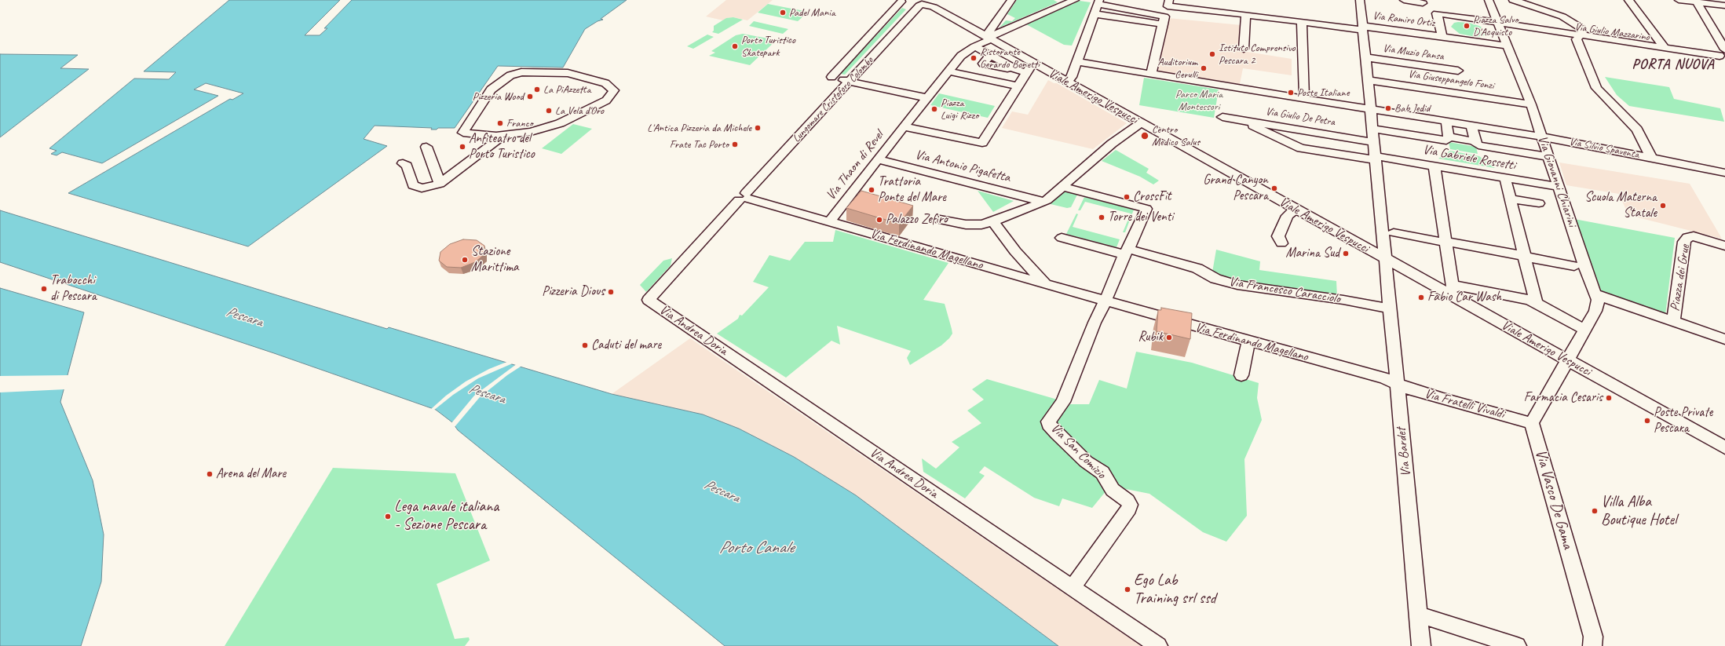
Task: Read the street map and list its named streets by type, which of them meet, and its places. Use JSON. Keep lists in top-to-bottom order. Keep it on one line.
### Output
{"streets":{"street":["Via Ramiro Ortiz","Via Giulio Mazzarino","Via Muzio Pansa","Via Giuseppangelo Fonzi","Viale Amerigo Vespucci","Lungomare Cristoforo Colombo","Via Giulio De Petra","Via Silvio Spaventa","Via Gabriele Rossetti","Via Thaon di Revel","Via Antonio Pigafetta","Via Giovanni Chiarini","Via Ferdinando Magellano","Piazza dei Grue","Via Francesco Caracciolo","Via Andrea Doria","Via Fratelli Vivaldi","Via San Comizio","Via Bardet","Via Vasco De Gama"]},"crossings":[["Via Ramiro Ortiz","Via Bardet"],["Via Giulio Mazzarino","Via Giovanni Chiarini"],["Via Muzio Pansa","Via Bardet"],["Via Giuseppangelo Fonzi","Via Giovanni Chiarini"],["Via Giuseppangelo Fonzi","Via Bardet"],["Viale Amerigo Vespucci","Lungomare Cristoforo Colombo"],["Viale Amerigo Vespucci","Via Thaon di Revel"],["Viale Amerigo Vespucci","Via Giovanni Chiarini"],["Viale Amerigo Vespucci","Via Bardet"],["Lungomare Cristoforo Colombo","Via Ferdinando Magellano"],["Lungomare Cristoforo Colombo","Via Andrea Doria"],["Via Giulio De Petra","Via Gabriele Rossetti"],["Via Giulio De Petra","Via Bardet"],["Via Silvio Spaventa","Via Giovanni Chiarini"],["Via Silvio Spaventa","Via Bardet"],["Via Gabriele Rossetti","Via Giovanni Chiarini"],["Via Gabriele Rossetti","Via Bardet"],["Via Thaon di Revel","Via Antonio Pigafetta"],["Via Thaon di Revel","Via Ferdinando Magellano"],["Via Giovanni Chiarini","Piazza dei Grue"],["Via Ferdinando Magellano","Via Fratelli Vivaldi"],["Via Ferdinando Magellano","Via San Comizio"],["Via Ferdinando Magellano","Via Bardet"],["Via Francesco Caracciolo","Via Bardet"],["Via Andrea Doria","Via San Comizio"],["Via Fratelli Vivaldi","Via Bardet"],["Via Fratelli Vivaldi","Via Vasco De Gama"]],"districts":["PORTA NUOVA"],"water":["Pescara","Porto Canale"],"parks":["Parco Maria Montessori"],"places":["Padel Mania","Piazza Salvo D'Acquisto","Porto Turistico Skatepark","Istituto Comprensivo Pescara 2","Ristorante Gerardo Bonetti","Auditorium Cerulli","La PiAzzetta","Poste Italiane","Pizzeria Wood","Bab Jedid","Piazza Luigi Rizzo","La Vela d'Oro","Franco","L'Antica Pizzeria da Michele","Centro Medico Salus","Frate Tac Porto","Anfiteatro del Porto Turistico","Grand Canyon Pescara","Trattoria Ponte del Mare","CrossFit","Scuola Materna Statale","Torre dei Venti","Palazzo Zefiro","Marina Sud","Stazione Marittima","Trabocchi di Pescara","Pizzeria Dious","Fabio Car Wash","Rubik","Caduti del mare","Farmacia Cesaris","Poste Private Pescara","Arena del Mare","Villa Alba Boutique Hotel","Lega navale italiana - Sezione Pescara","Ego Lab Training srl ssd"]}
